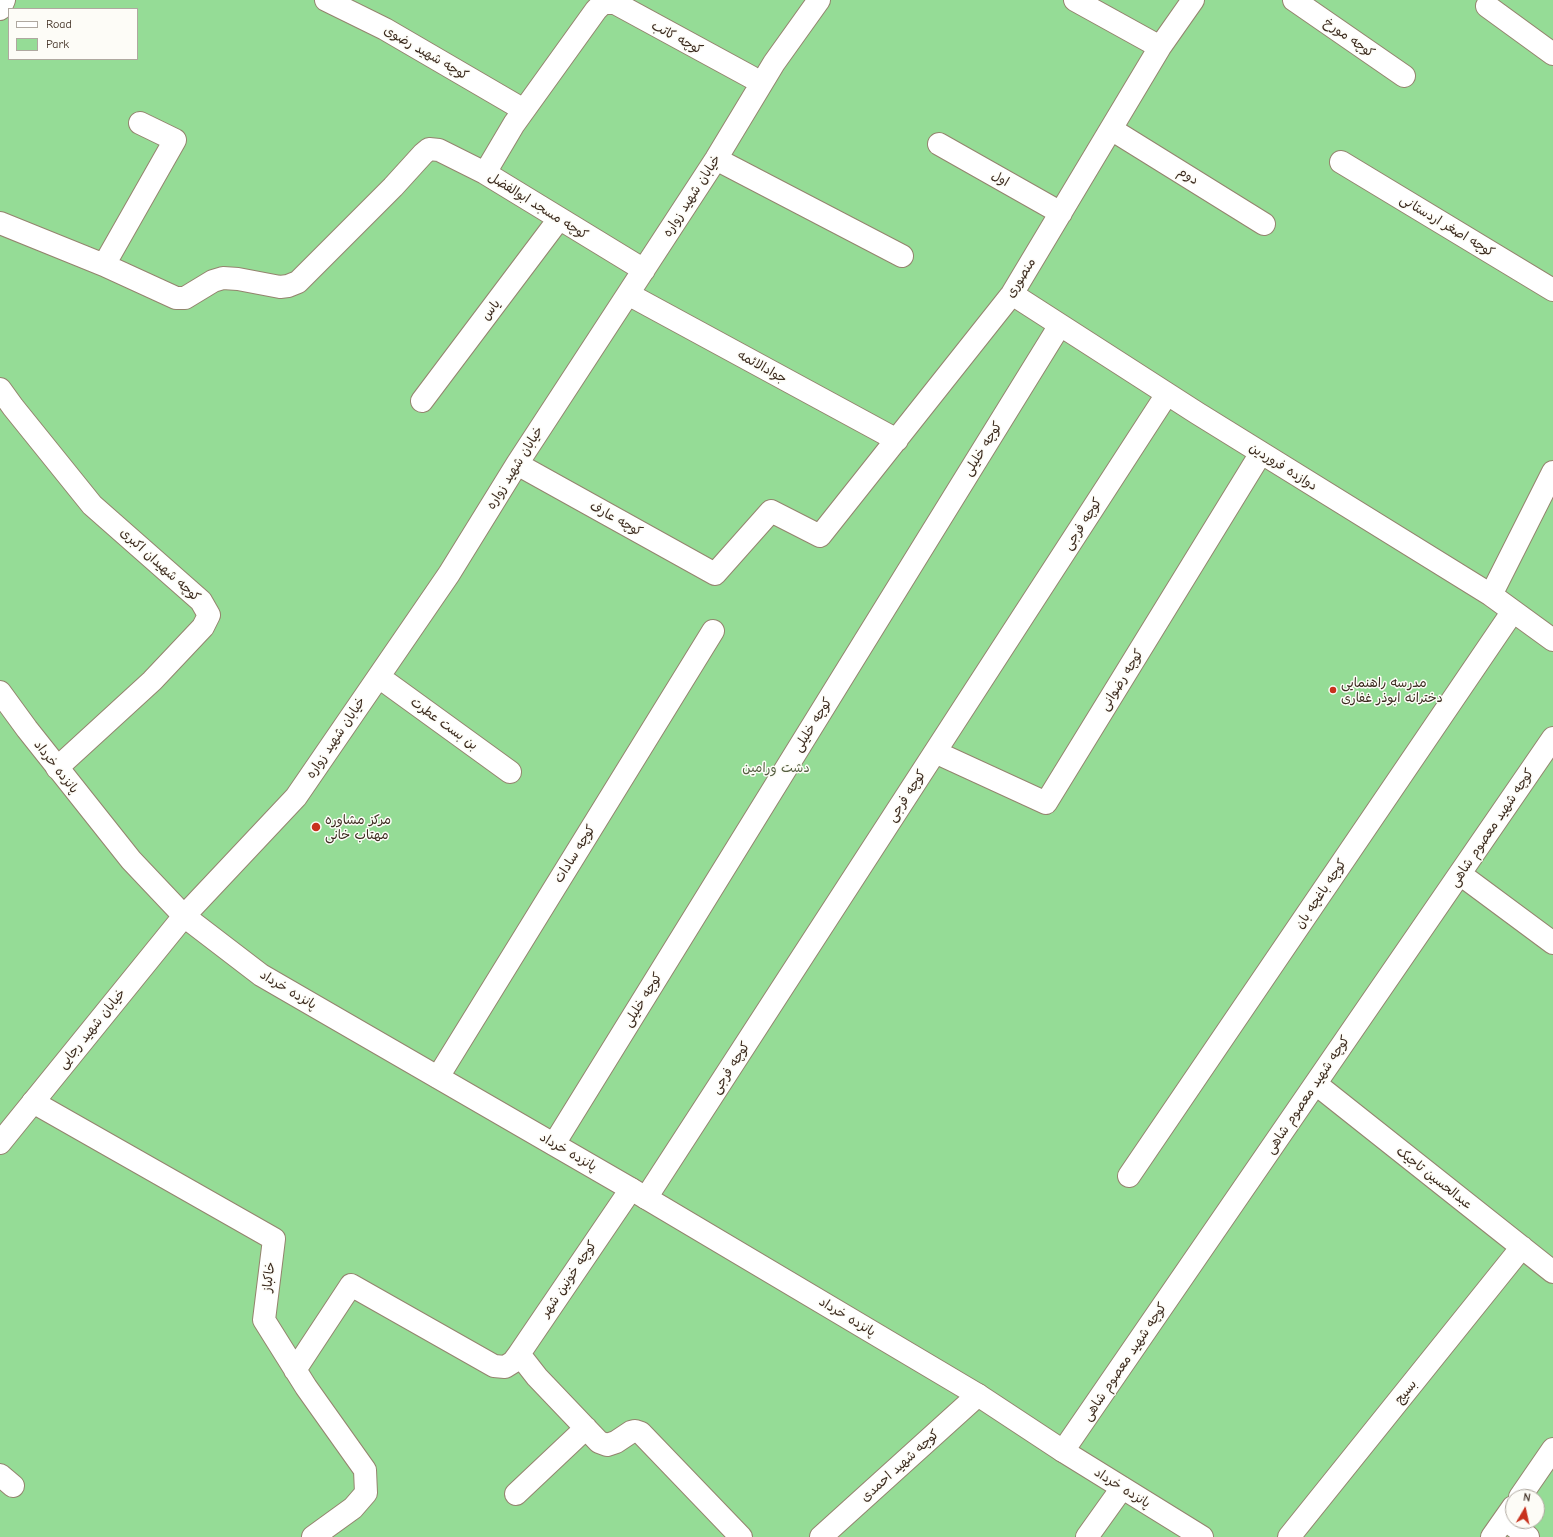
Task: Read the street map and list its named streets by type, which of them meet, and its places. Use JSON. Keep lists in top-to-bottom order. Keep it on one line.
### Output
{"streets":{"street":["کوچه کاتب","کوچه مورخ","کوچه شهید رضوی","دوم","اول","خیابان شهید زواره","کوچه مسجد ابوالفضل","کوچه اصغر اردستانی","منصوری","یاس","جوادالائمه","کوچه خلیلی","دوازده فروردین","کوچه عارف","کوچه فرجی","کوچه شهیدان اکبری","کوچه رضوانی","بن بست عطرت","پانزده خرداد","کوچه شهید معصوم شاهی","کوچه سادات","کوچه باغچه بان","خیابان شهید رجایی","عبدالحسین تاجیک","خاکباز","کوچه خونین شهر","بسیج","کوچه شهید احمدی"]},"crossings":[["کوچه کاتب","کوچه شهید رضوی"],["دوم","منصوری"],["اول","منصوری"],["خیابان شهید زواره","کوچه مسجد ابوالفضل"],["خیابان شهید زواره","جوادالائمه"],["خیابان شهید زواره","کوچه عارف"],["خیابان شهید زواره","بن بست عطرت"],["خیابان شهید زواره","پانزده خرداد"],["خیابان شهید زواره","خیابان شهید رجایی"],["کوچه مسجد ابوالفضل","یاس"],["منصوری","جوادالائمه"],["منصوری","دوازده فروردین"],["منصوری","کوچه عارف"],["کوچه خلیلی","دوازده فروردین"],["کوچه خلیلی","پانزده خرداد"],["دوازده فروردین","کوچه فرجی"],["دوازده فروردین","کوچه رضوانی"],["دوازده فروردین","کوچه باغچه بان"],["کوچه فرجی","کوچه رضوانی"],["کوچه فرجی","پانزده خرداد"],["کوچه فرجی","کوچه خونین شهر"],["کوچه شهیدان اکبری","پانزده خرداد"],["پانزده خرداد","کوچه شهید معصوم شاهی"],["پانزده خرداد","کوچه سادات"],["پانزده خرداد","خیابان شهید رجایی"],["پانزده خرداد","کوچه خونین شهر"],["پانزده خرداد","کوچه شهید احمدی"],["کوچه شهید معصوم شاهی","عبدالحسین تاجیک"],["خیابان شهید رجایی","خاکباز"],["عبدالحسین تاجیک","بسیج"]],"parks":["دشت ورامین"],"places":["مدرسه راهنمایی دخترانه ابوذر غفاری","مرکز مشاوره مهتاب خانی"],"legend":["Road","Park"],"north":"top"}
